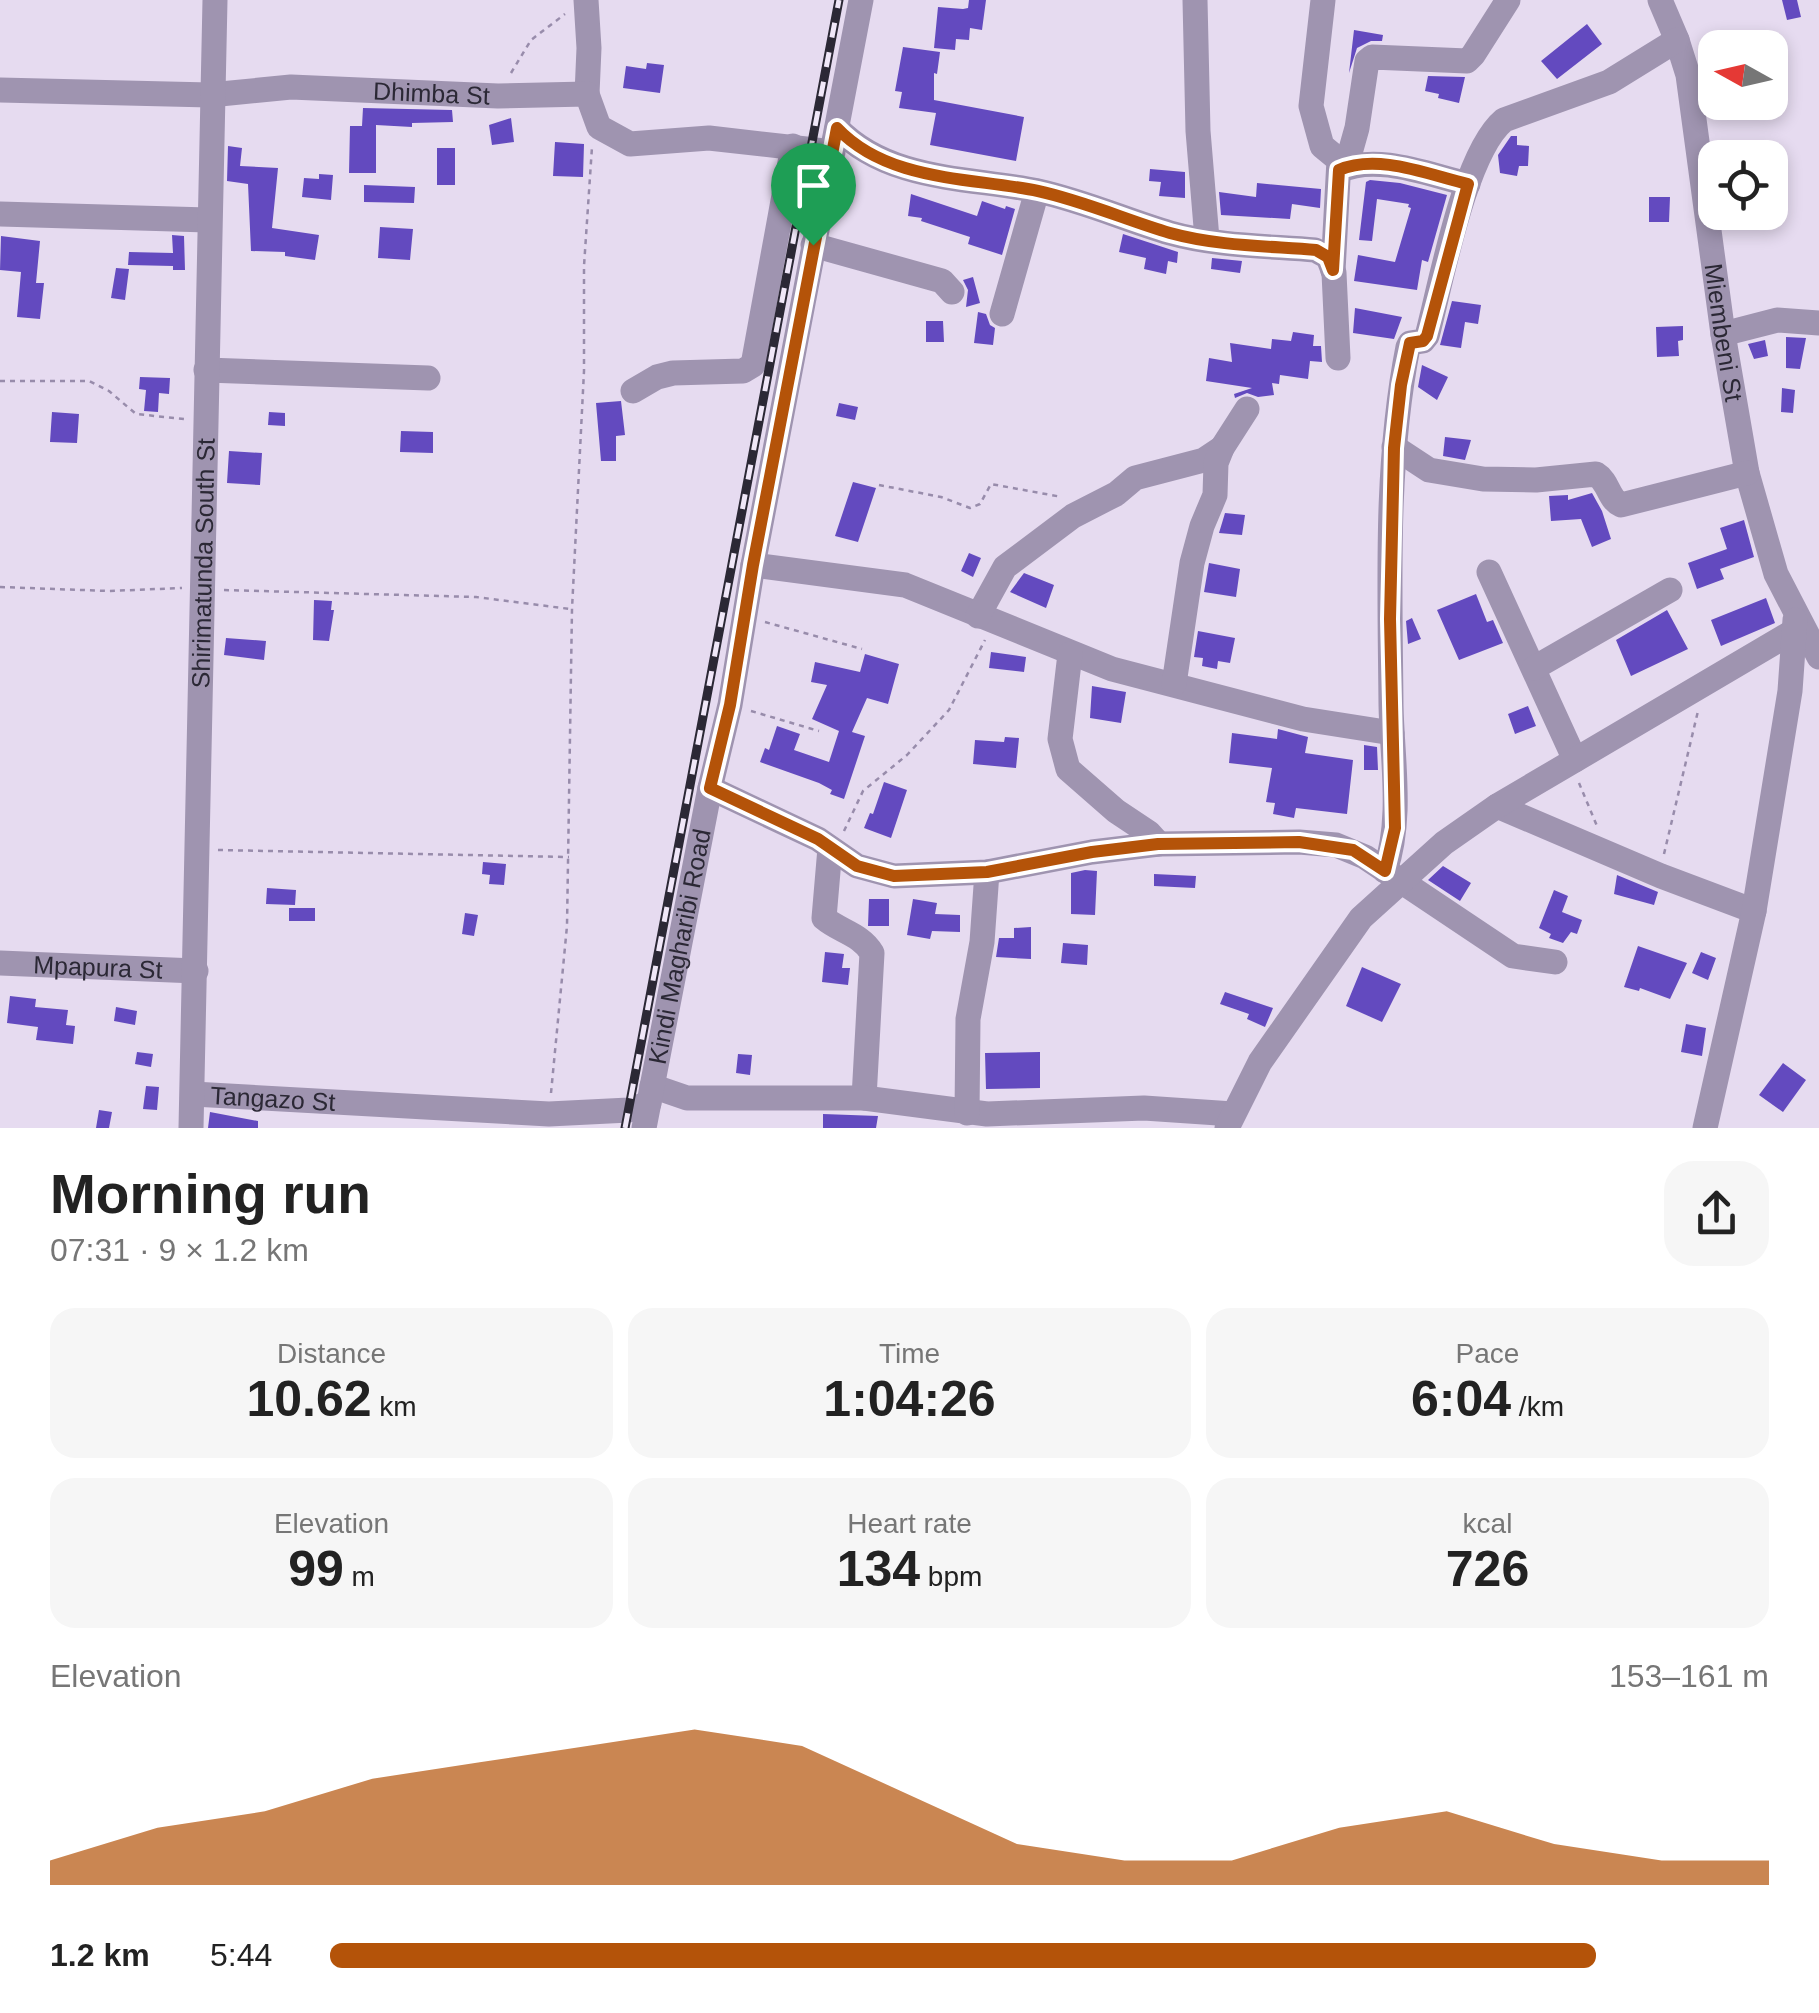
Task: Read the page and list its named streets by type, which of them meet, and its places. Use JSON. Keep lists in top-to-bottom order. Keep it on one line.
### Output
{"streets":{"street":["Dhimba St","Miembeni St","Shirimatunda South St","Kindi Magharibi Road","Mpapura St","Tangazo St"]},"crossings":[["Dhimba St","Shirimatunda South St"],["Shirimatunda South St","Mpapura St"],["Shirimatunda South St","Tangazo St"],["Kindi Magharibi Road","Tangazo St"]],"north":"left","page":{"heading":["Morning run","07:31 · 9 × 1.2 km"],"stats":[["Distance","10.62 km"],["Time","1:04:26"],["Pace","6:04 /km"],["Elevation","99 m"],["Heart rate","134 bpm"],["kcal","726"]],"chart":["Elevation","153–161 m"],"list":[{"name":"1.2 km","note":"5:44"}]}}
